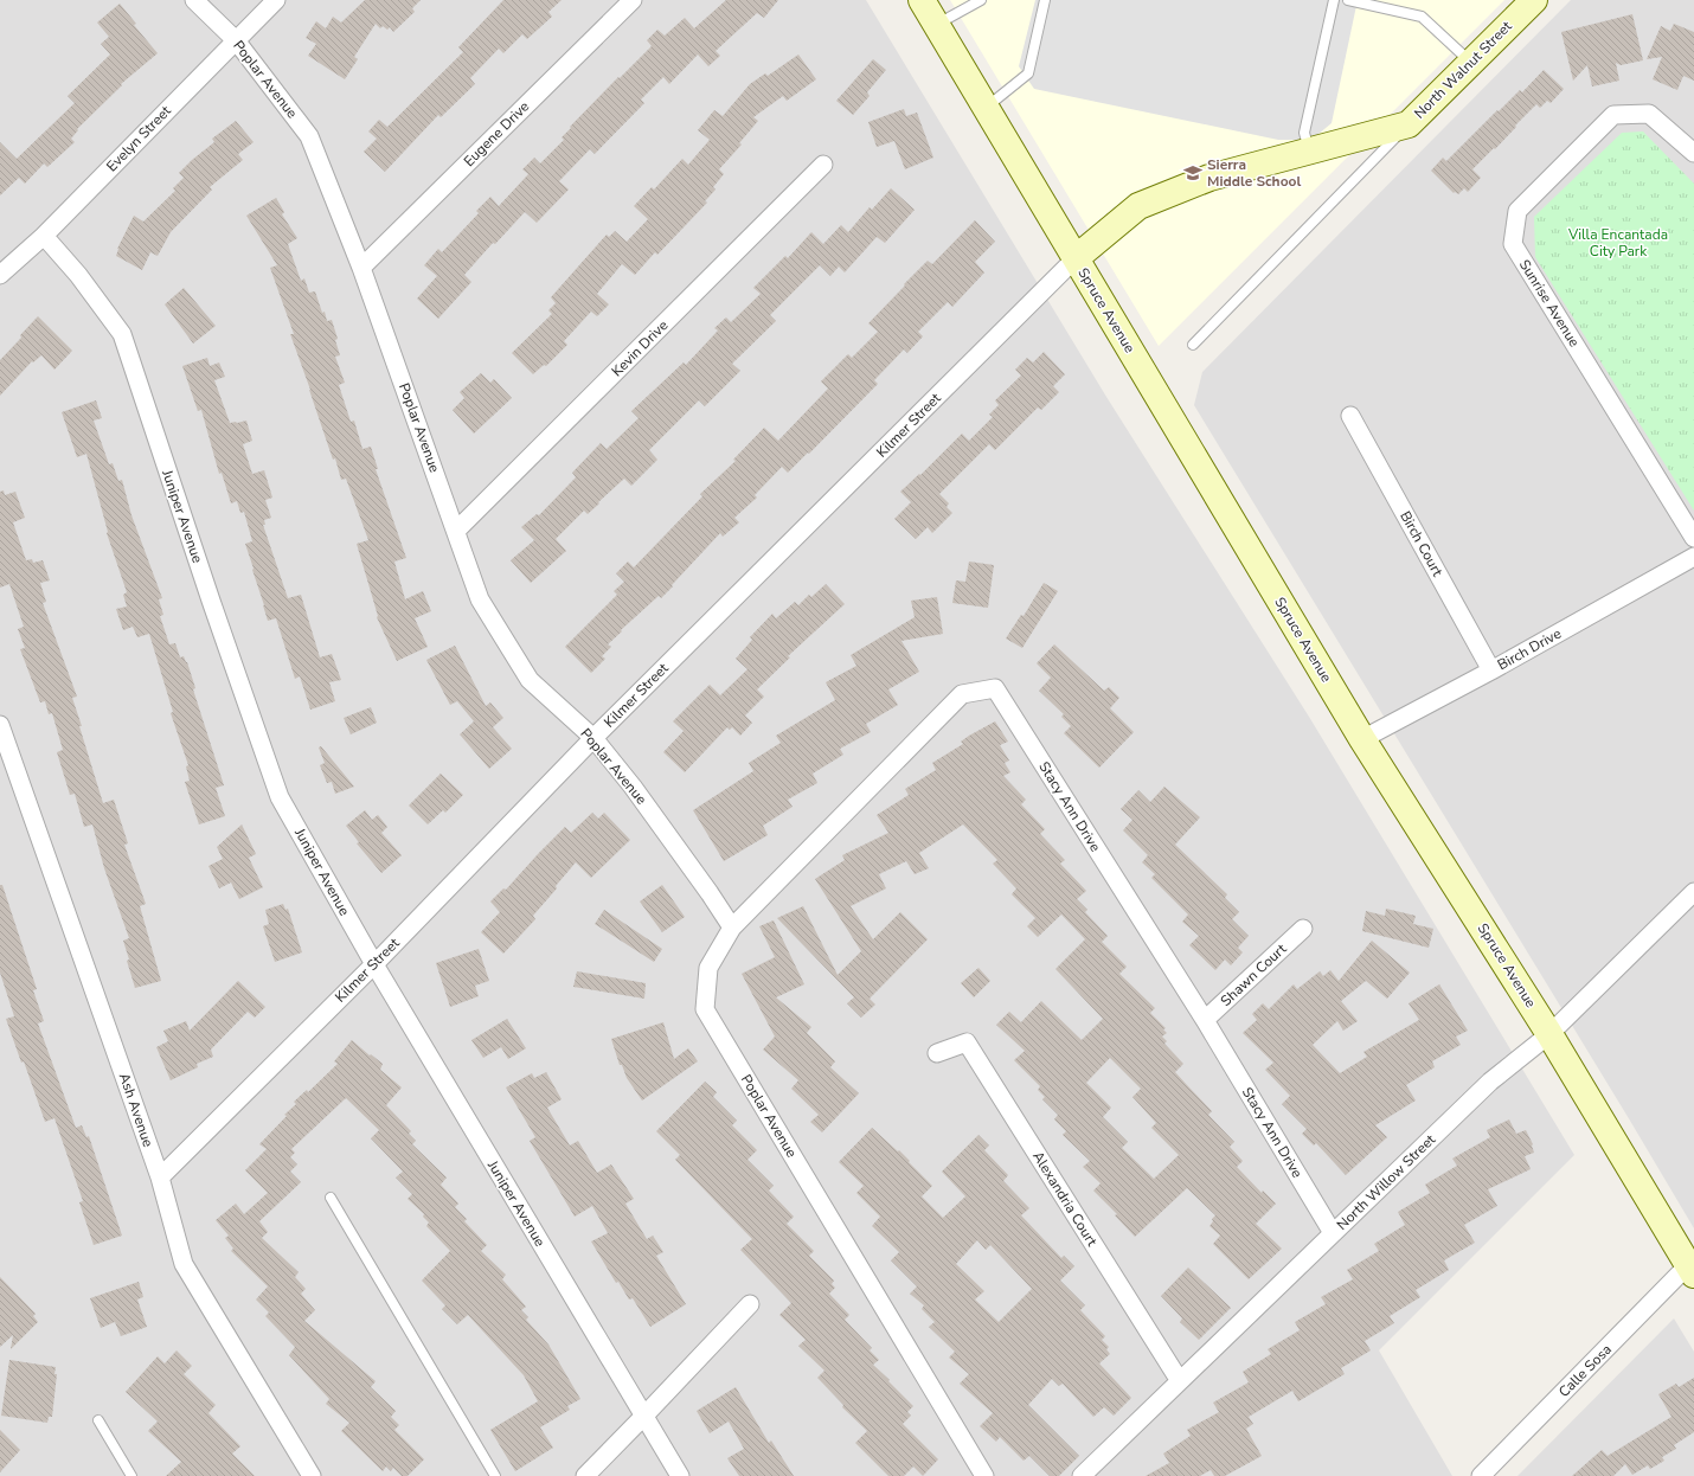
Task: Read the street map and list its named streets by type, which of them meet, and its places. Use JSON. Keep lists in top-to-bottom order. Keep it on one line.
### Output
{"streets":{"main road":["North Walnut Street","Spruce Avenue"],"street":["Poplar Avenue","Eugene Drive","Evelyn Street","Sunrise Avenue","Kevin Drive","Kilmer Street","Juniper Avenue","Birch Court","Birch Drive","Stacy Ann Drive","Shawn Court","Ash Avenue","North Willow Street","Alexandria Court","Calle Sosa"]},"crossings":[["North Walnut Street","Spruce Avenue"],["North Walnut Street","Kilmer Street"],["Poplar Avenue","Eugene Drive"],["Poplar Avenue","Evelyn Street"],["Poplar Avenue","Kevin Drive"],["Poplar Avenue","Kilmer Street"],["Poplar Avenue","Stacy Ann Drive"],["Evelyn Street","Juniper Avenue"],["Spruce Avenue","Kilmer Street"],["Spruce Avenue","Birch Drive"],["Spruce Avenue","North Willow Street"],["Spruce Avenue","Calle Sosa"],["Kilmer Street","Juniper Avenue"],["Kilmer Street","Ash Avenue"],["Birch Court","Birch Drive"],["Stacy Ann Drive","Shawn Court"],["Stacy Ann Drive","North Willow Street"],["North Willow Street","Alexandria Court"]],"parks":["Villa Encantada City Park"],"places":{"school or university":["Sierra Middle School"]}}
